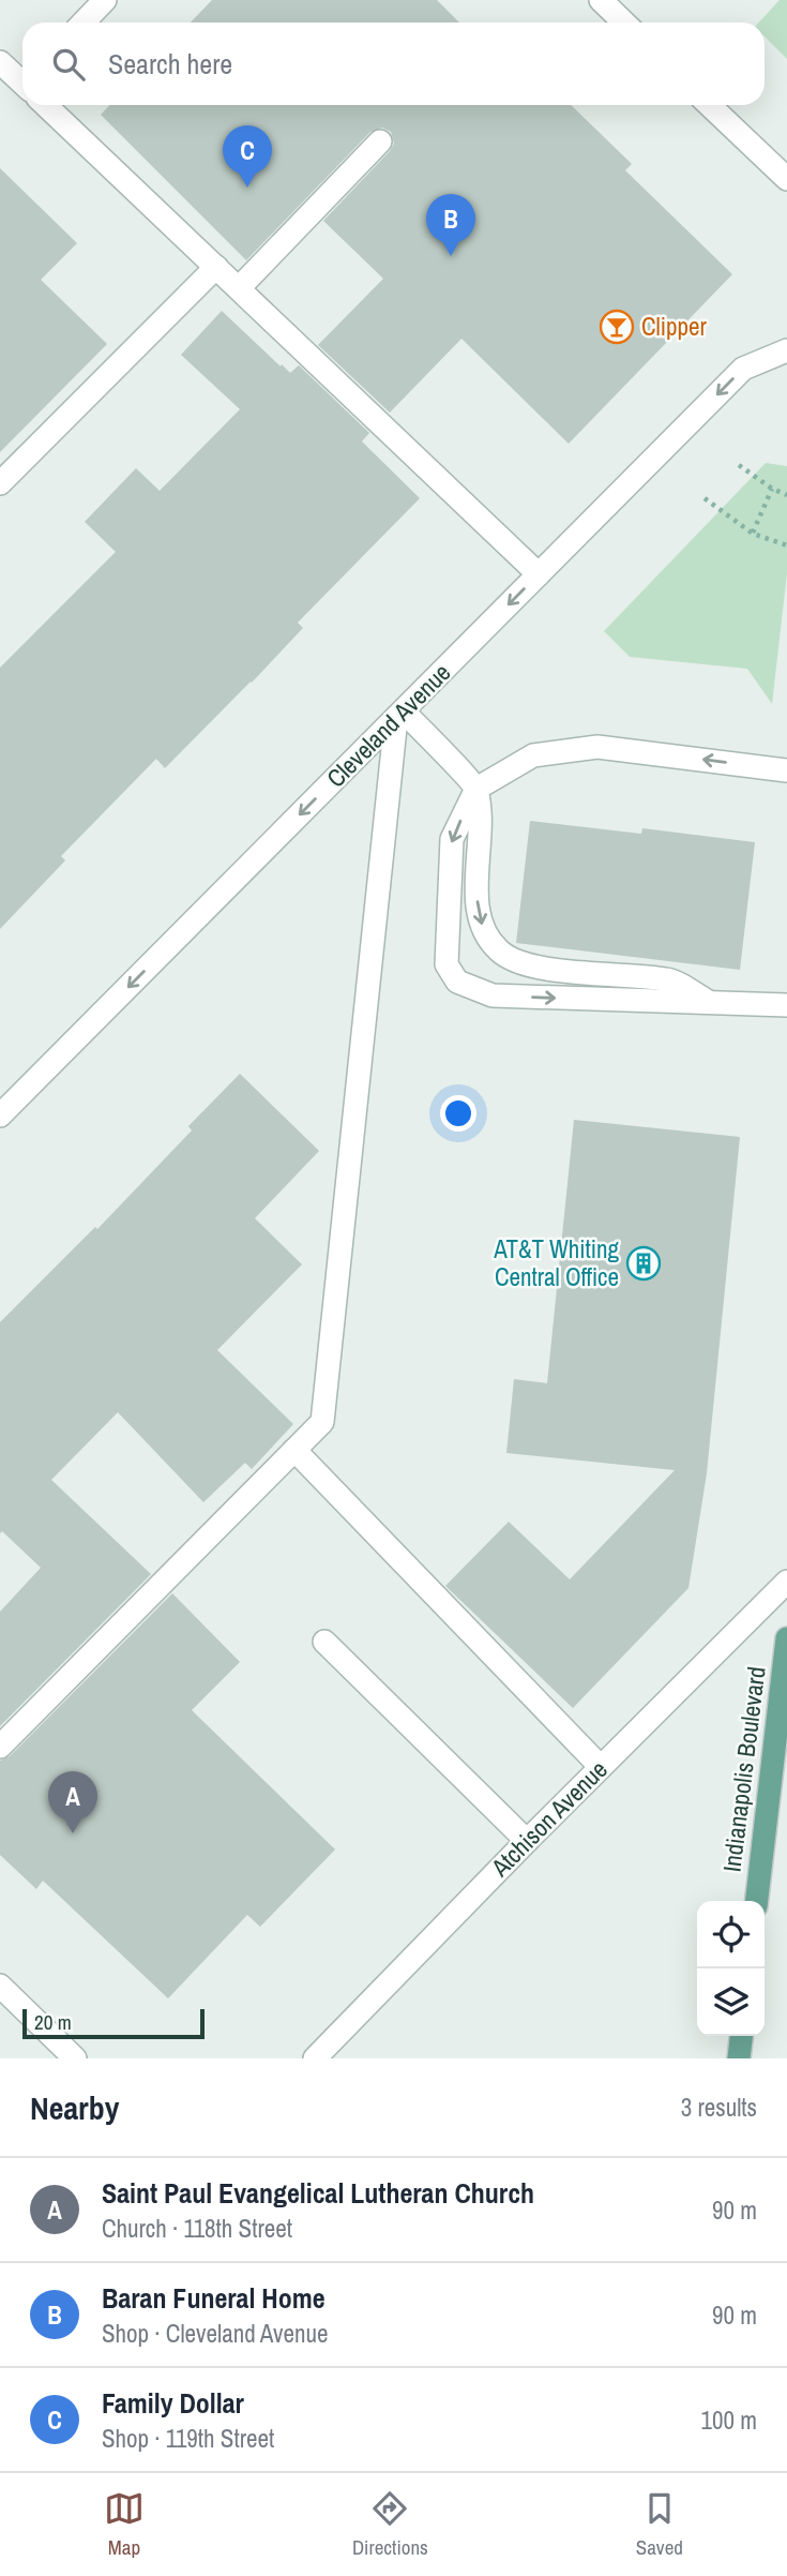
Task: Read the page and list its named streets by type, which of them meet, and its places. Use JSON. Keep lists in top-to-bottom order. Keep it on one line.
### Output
{"streets":{"main road":["Indianapolis Boulevard"],"street":["Cleveland Avenue","Atchison Avenue"]},"one_way":["Cleveland Avenue"],"places":{"bar":["Clipper"],"building":["AT&T Whiting Central Office"]},"scale_bar":"20 m","page":{"search":"Search here","pins":["C","B","A"],"scale":"20 m","heading":["Nearby","3 results"],"list":[{"mark":"A","name":"Saint Paul Evangelical Lutheran Church","note":"Church · 118th Street","value":"90 m"},{"mark":"B","name":"Baran Funeral Home","note":"Shop · Cleveland Avenue","value":"90 m"},{"mark":"C","name":"Family Dollar","note":"Shop · 119th Street","value":"100 m"}],"nav":["Map","Directions","Saved"]}}
